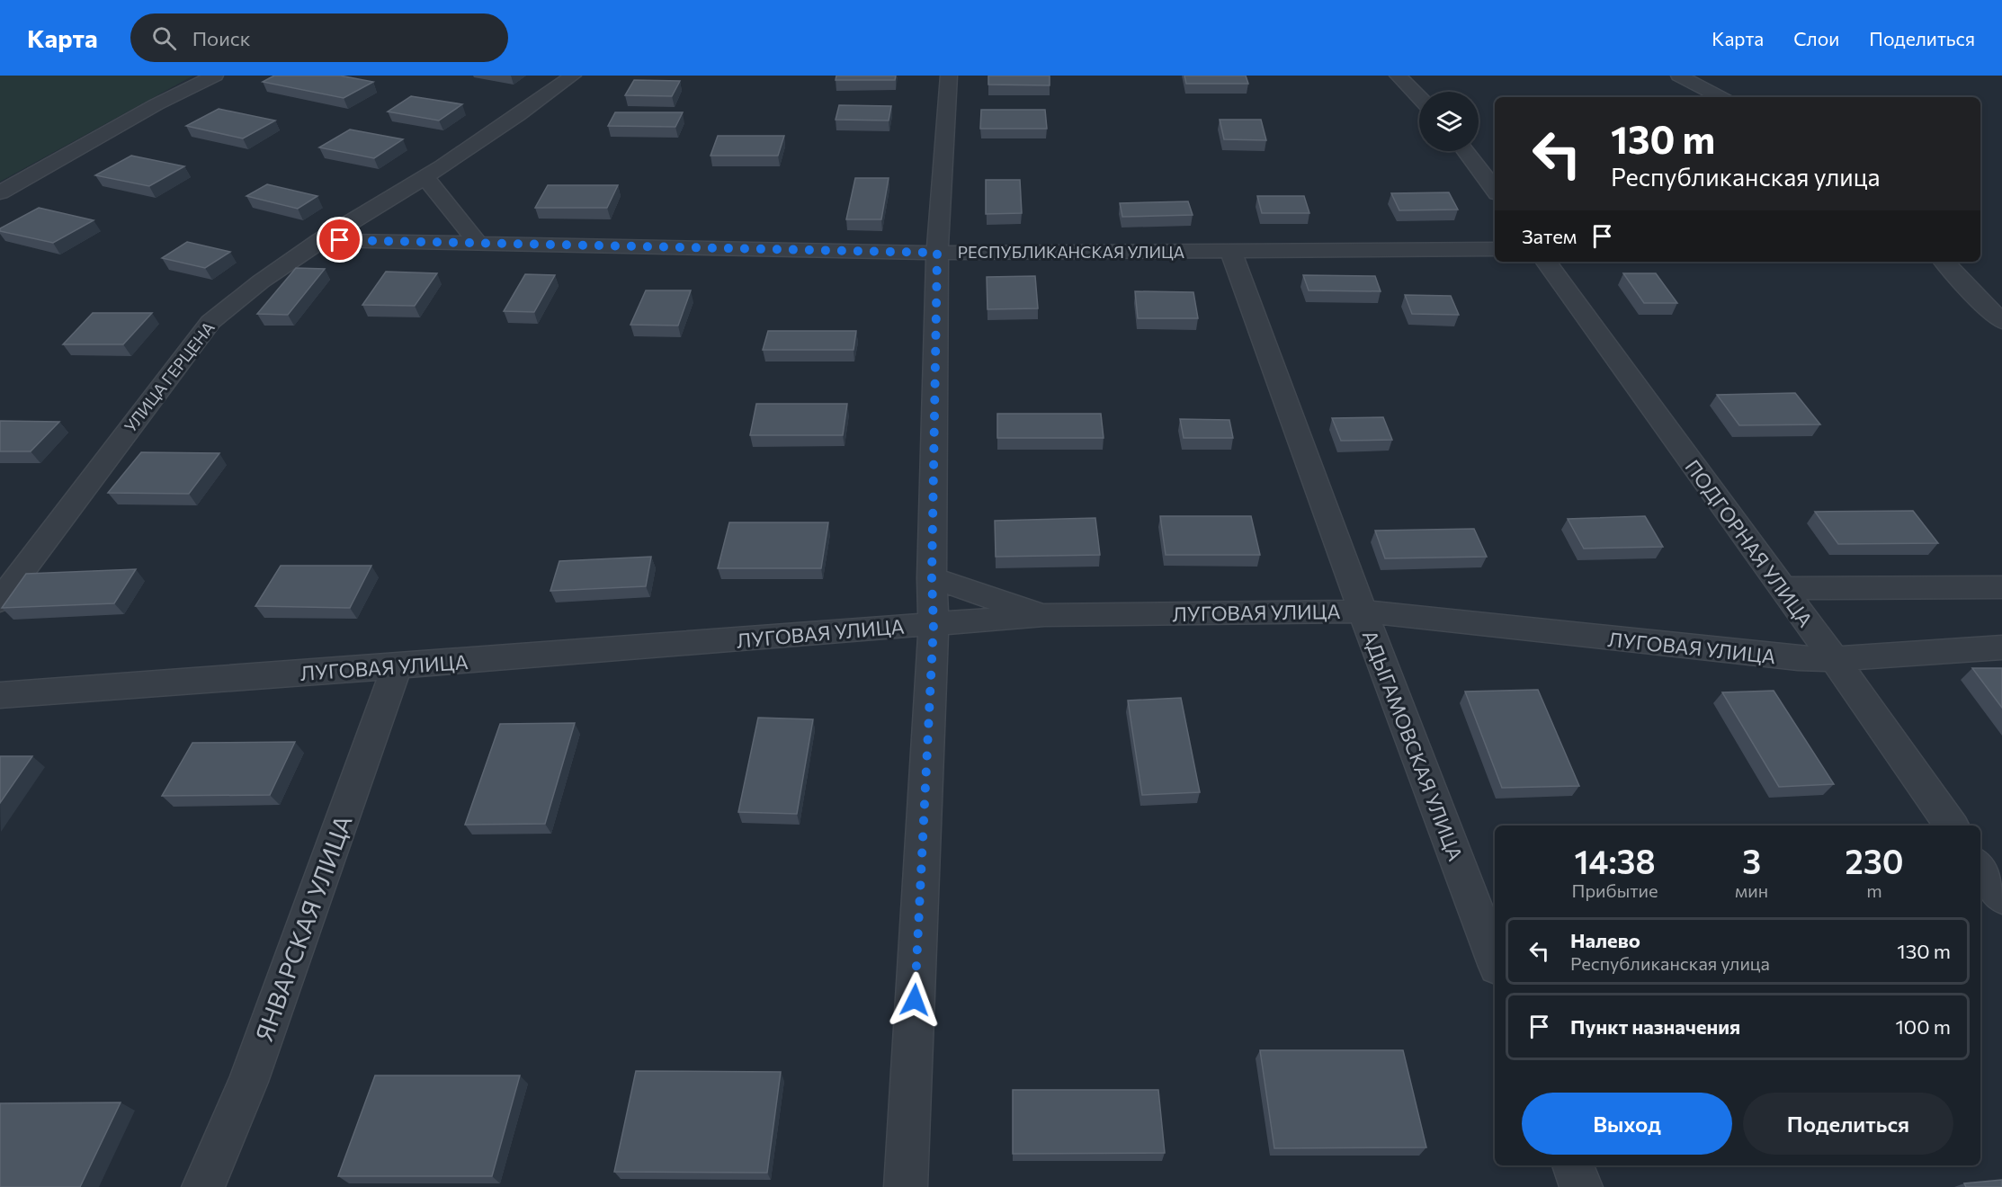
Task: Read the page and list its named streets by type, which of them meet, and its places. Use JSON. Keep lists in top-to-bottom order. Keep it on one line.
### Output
{"streets":{"street":["РЕСПУБЛИКАНСКАЯ УЛИЦА","УЛИЦА ГЕРЦЕНА","ПОДГОРНАЯ УЛИЦА","ЛУГОВАЯ УЛИЦА","АДЫГАМОВСКАЯ УЛИЦА","ЯНВАРСКАЯ УЛИЦА"]},"crossings":[["РЕСПУБЛИКАНСКАЯ УЛИЦА","УЛИЦА ГЕРЦЕНА"],["РЕСПУБЛИКАНСКАЯ УЛИЦА","АДЫГАМОВСКАЯ УЛИЦА"],["ПОДГОРНАЯ УЛИЦА","ЛУГОВАЯ УЛИЦА"],["ЛУГОВАЯ УЛИЦА","АДЫГАМОВСКАЯ УЛИЦА"],["ЛУГОВАЯ УЛИЦА","ЯНВАРСКАЯ УЛИЦА"]],"page":{"header":"Карта","search":"Поиск","nav":["Карта","Слои","Поделиться"],"turn":["130 m","Республиканская улица"],"then":"Затем","eta":["14:38","Прибытие","3","мин","230","m"],"list":[{"name":"Налево","note":"Республиканская улица","value":"130 m"},{"name":"Пункт назначения","value":"100 m"}],"buttons":["Выход","Поделиться"]}}
